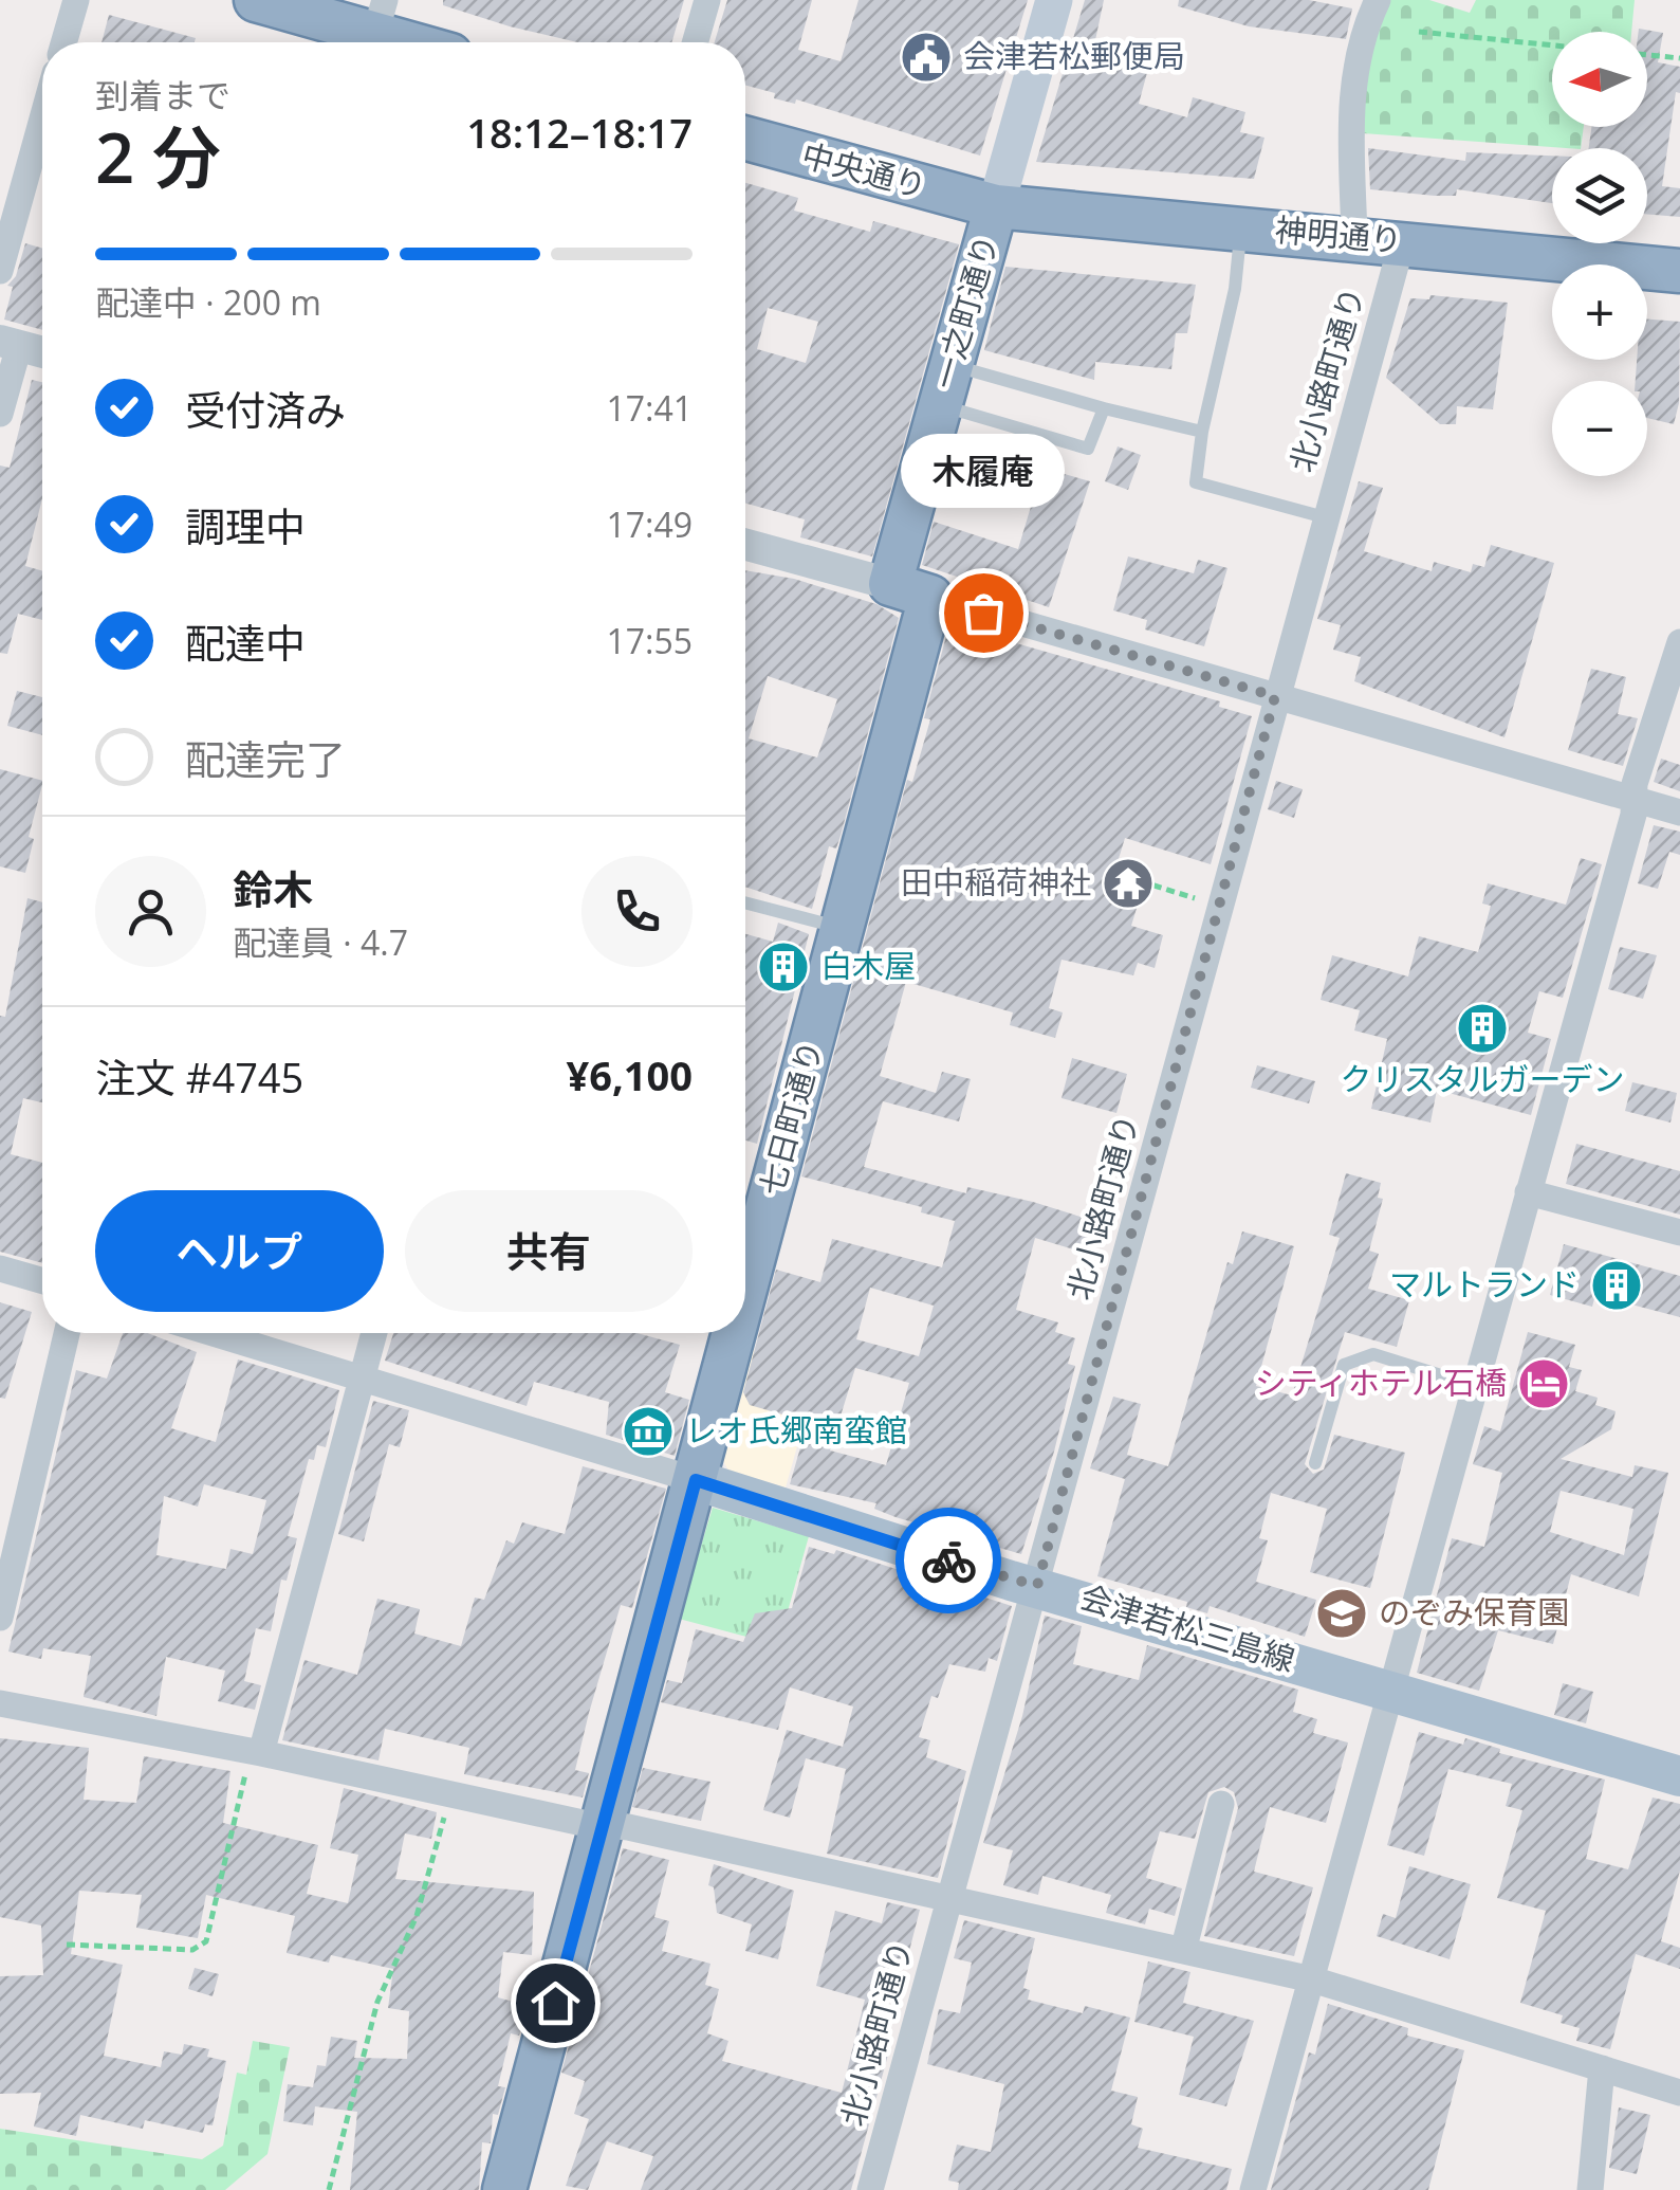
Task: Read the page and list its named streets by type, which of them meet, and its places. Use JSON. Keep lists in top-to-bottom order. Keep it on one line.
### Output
{"streets":{"highway":["中央通り","神明通り","一之町通り","七日町通り"],"main road":["会津若松三島線"],"street":["北小路町通り"]},"crossings":[["中央通り","神明通り"],["中央通り","一之町通り"],["神明通り","一之町通り"],["神明通り","北小路町通り"],["北小路町通り","会津若松三島線"],["七日町通り","会津若松三島線"]],"places":{"public building":["会津若松郵便局"],"other":["木履庵"],"temple":["田中稲荷神社"],"building":["白木屋","クリスタルガーデン","マルトランド"],"hotel":["シティホテル石橋"],"museum":["レオ氏郷南蛮館"],"school or university":["のぞみ保育園"]},"north":"left","page":{"map_buttons":["+","−"],"heading":["2 分","到着まで","18:12–18:17"],"panel":["鈴木","配達員 · 4.7","注文 #4745","¥6,100"],"bar":"配達中 · 200 m","list":[["受付済み","17:41"],["調理中","17:49"],["配達中","17:55"],"配達完了"],"bubble":"木履庵","buttons":["ヘルプ","共有"]}}
